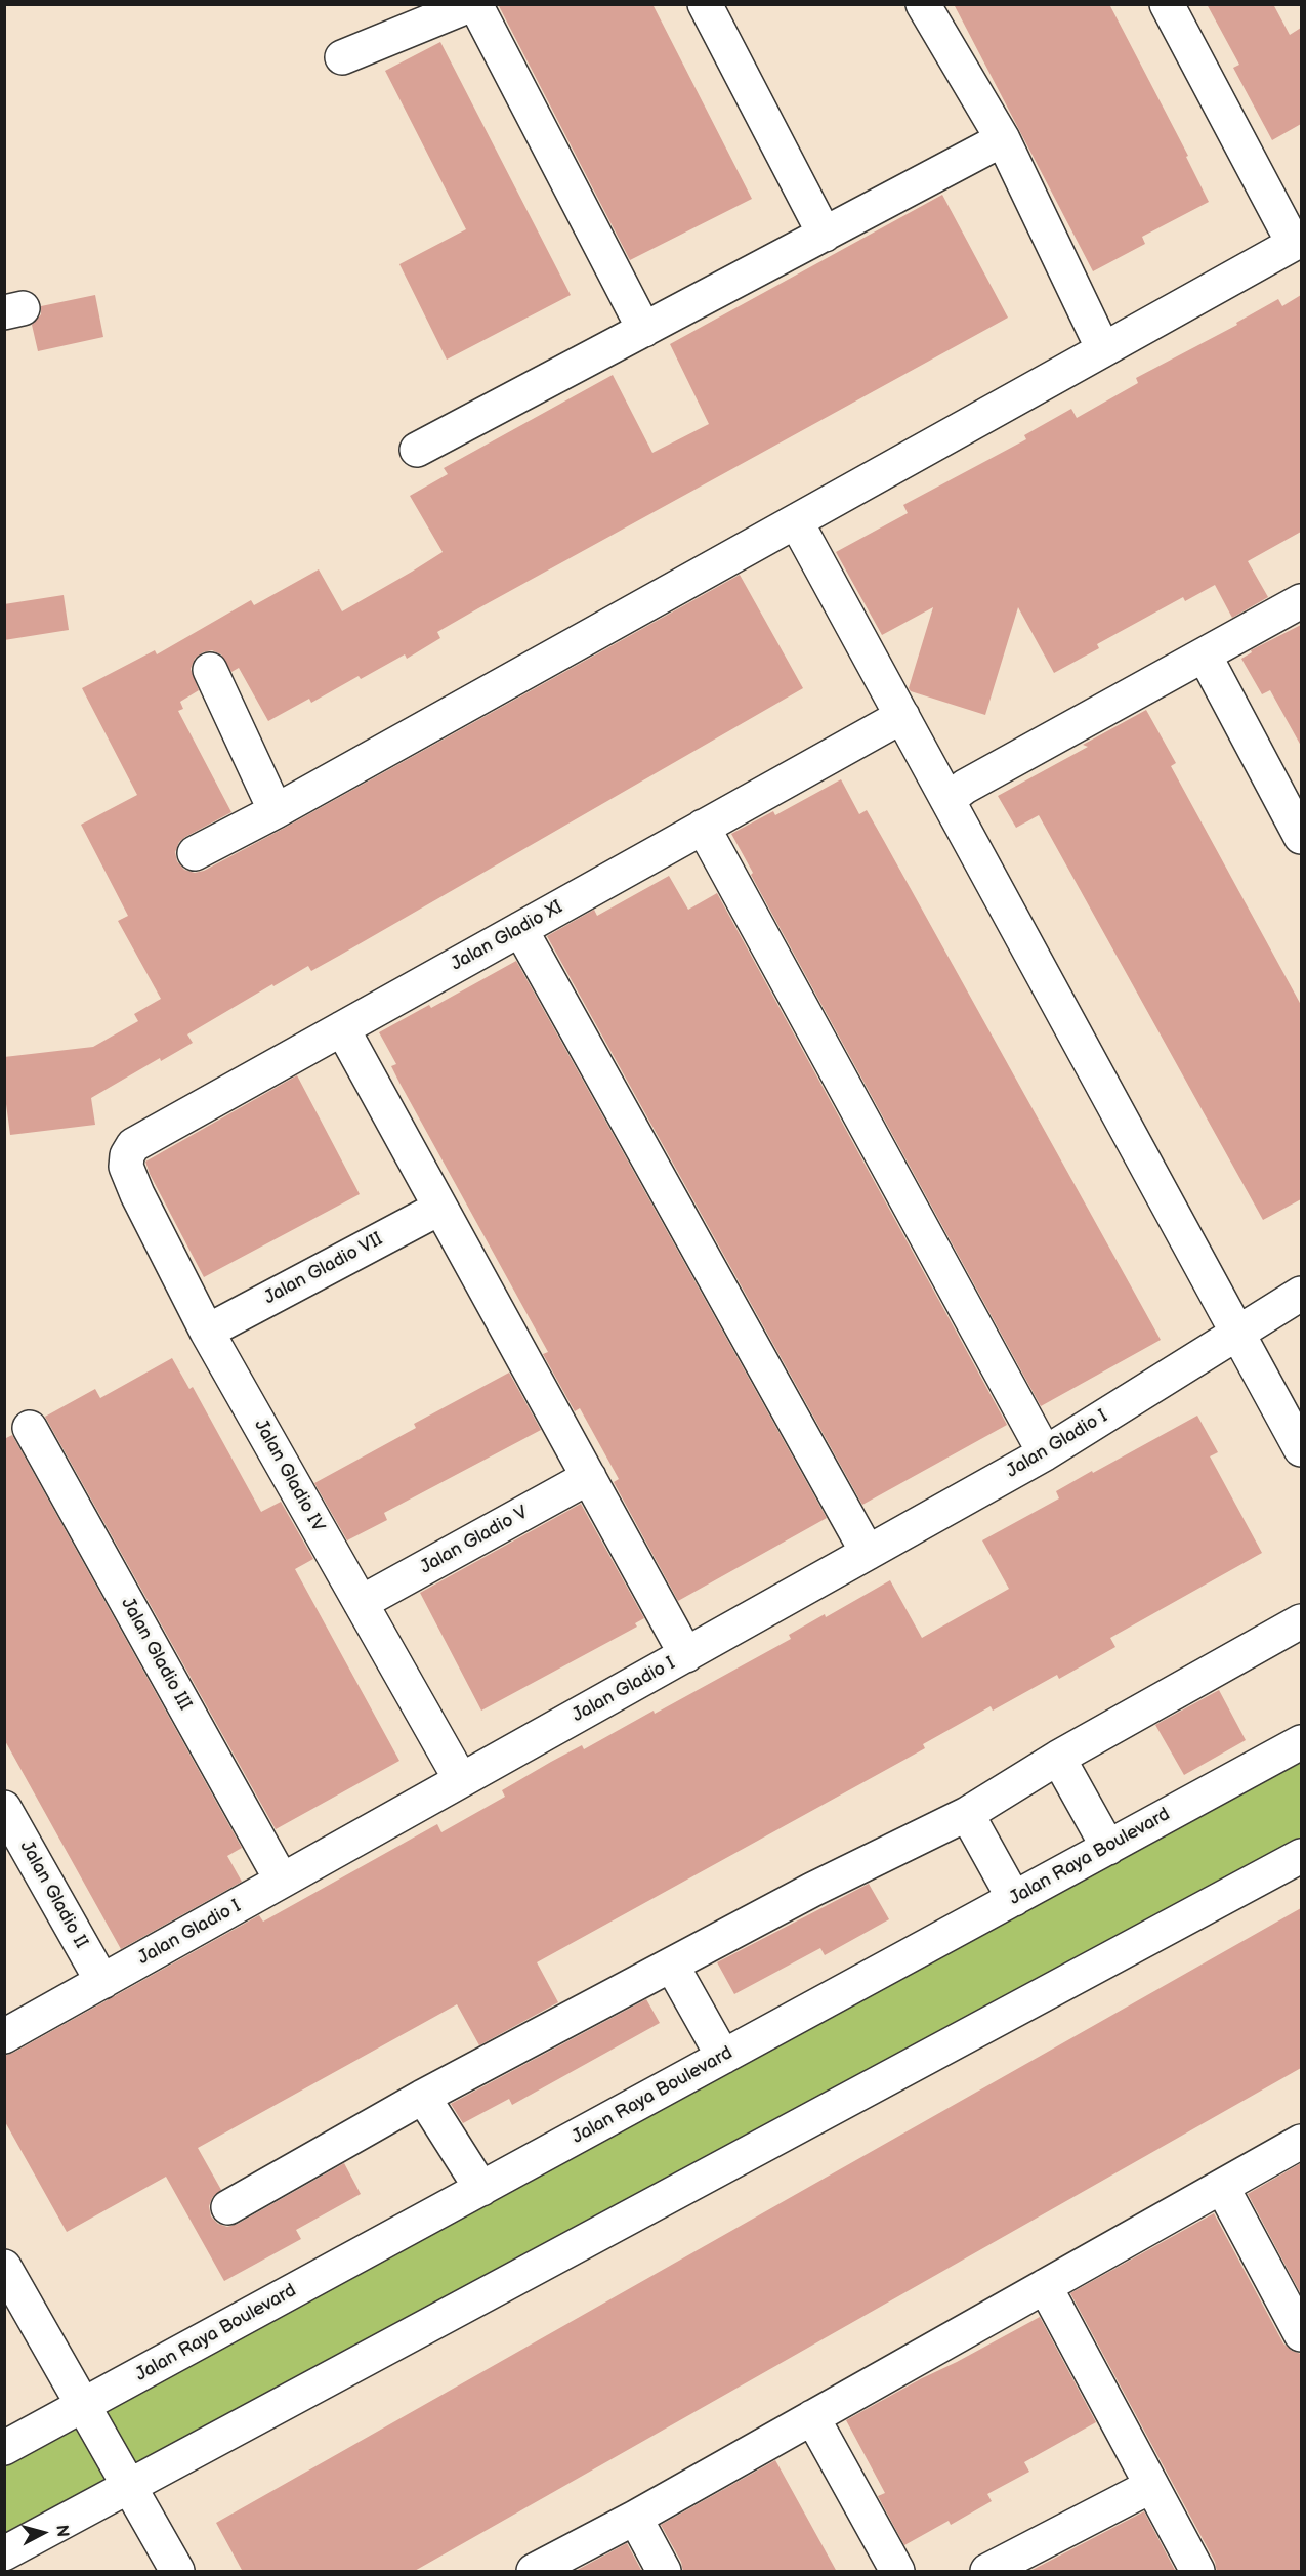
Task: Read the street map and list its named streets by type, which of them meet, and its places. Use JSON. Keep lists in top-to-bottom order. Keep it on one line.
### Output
{"streets":{"street":["Jalan Gladio XI","Jalan Gladio VII","Jalan Gladio I","Jalan Gladio IV","Jalan Gladio V","Jalan Gladio III","Jalan Raya Boulevard","Jalan Gladio II"]},"crossings":[["Jalan Gladio XI","Jalan Gladio IV"],["Jalan Gladio VII","Jalan Gladio IV"],["Jalan Gladio I","Jalan Gladio IV"],["Jalan Gladio I","Jalan Gladio III"],["Jalan Gladio I","Jalan Gladio II"],["Jalan Gladio IV","Jalan Gladio V"]],"north":"right"}
